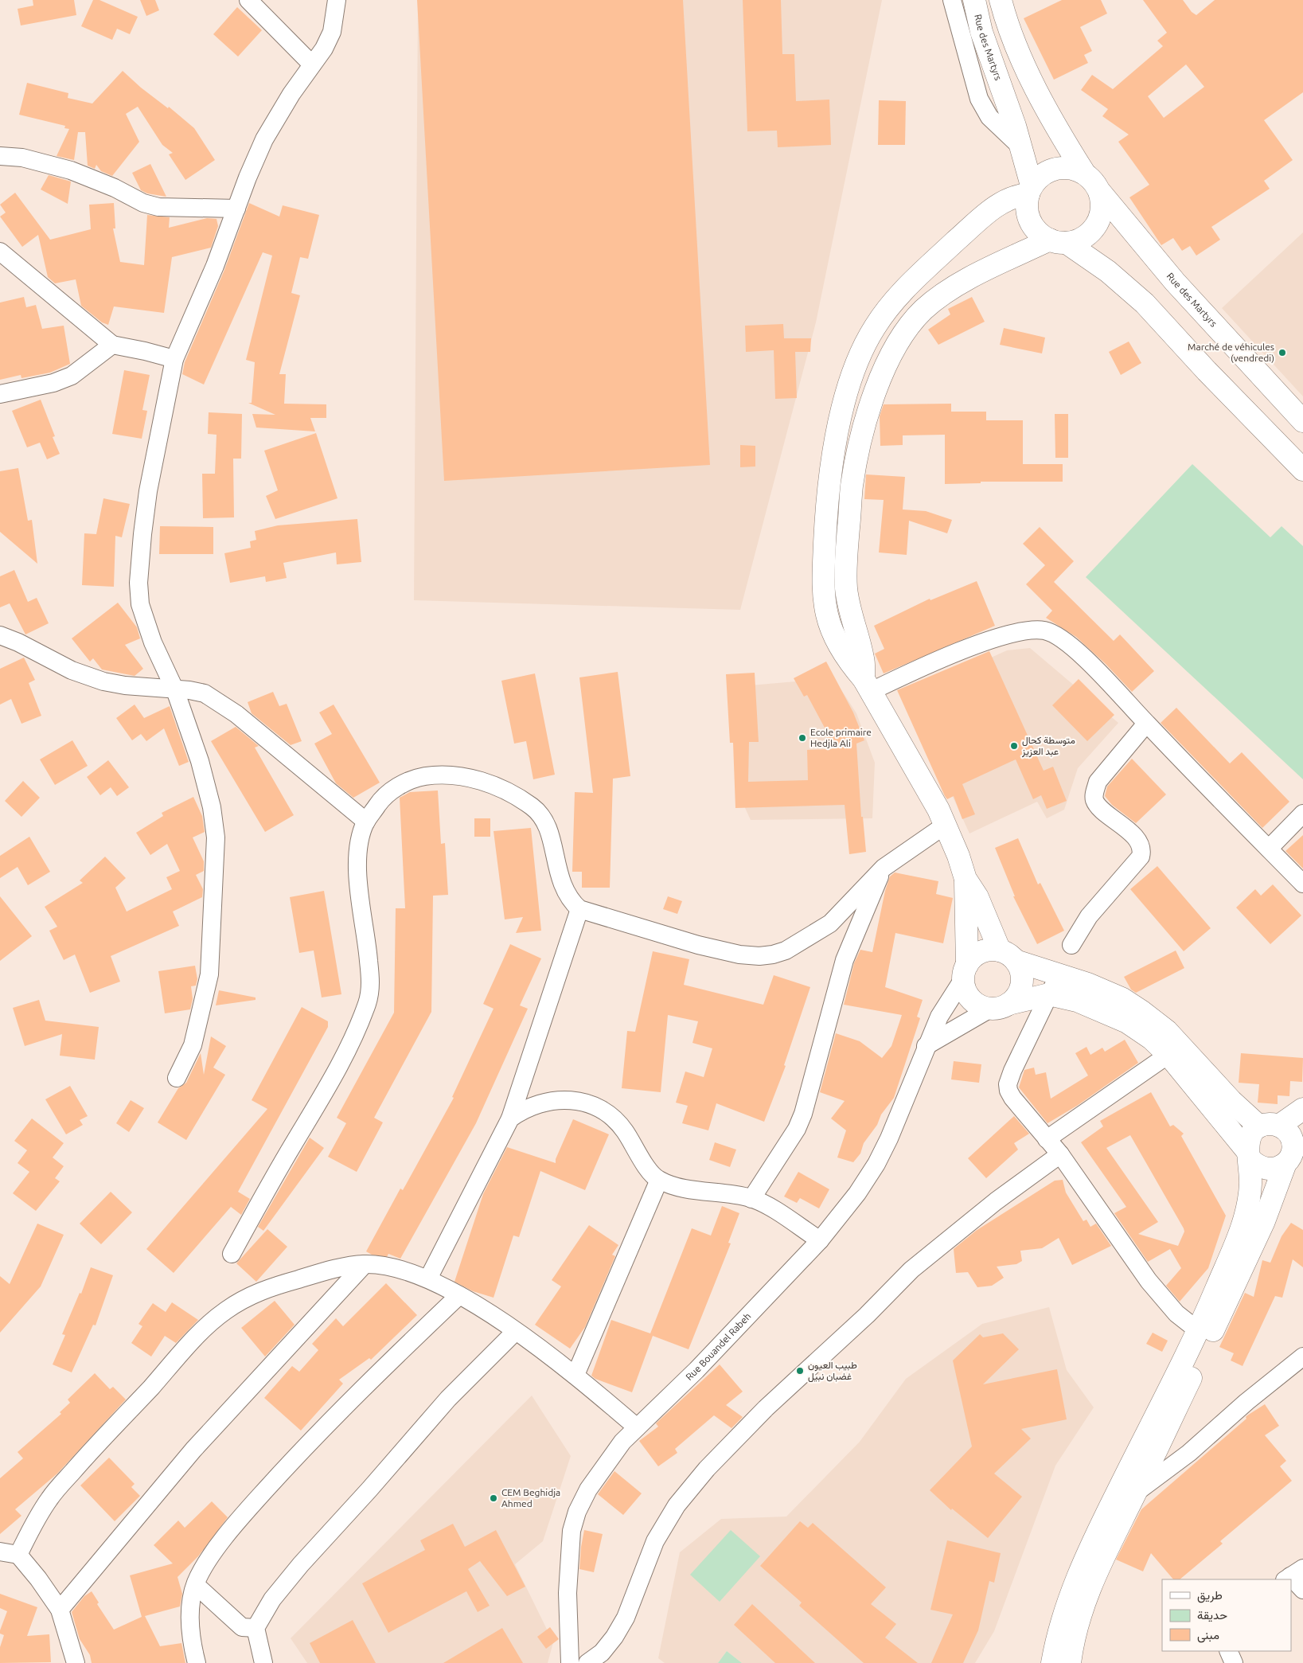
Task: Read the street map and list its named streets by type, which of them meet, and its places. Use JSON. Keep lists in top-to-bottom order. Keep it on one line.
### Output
{"streets":{"main road":["Rue des Martyrs"],"street":["Rue Bouandel Rabeh"]},"places":["Marché de véhicules (vendredi)","Ecole primaire Hedjla Ali","متوسطة كحال عبد العزيز","طبيب العيون غضبان نبيل","CEM Beghidja Ahmed"],"legend":["طريق","حديقة","مبنى"]}
